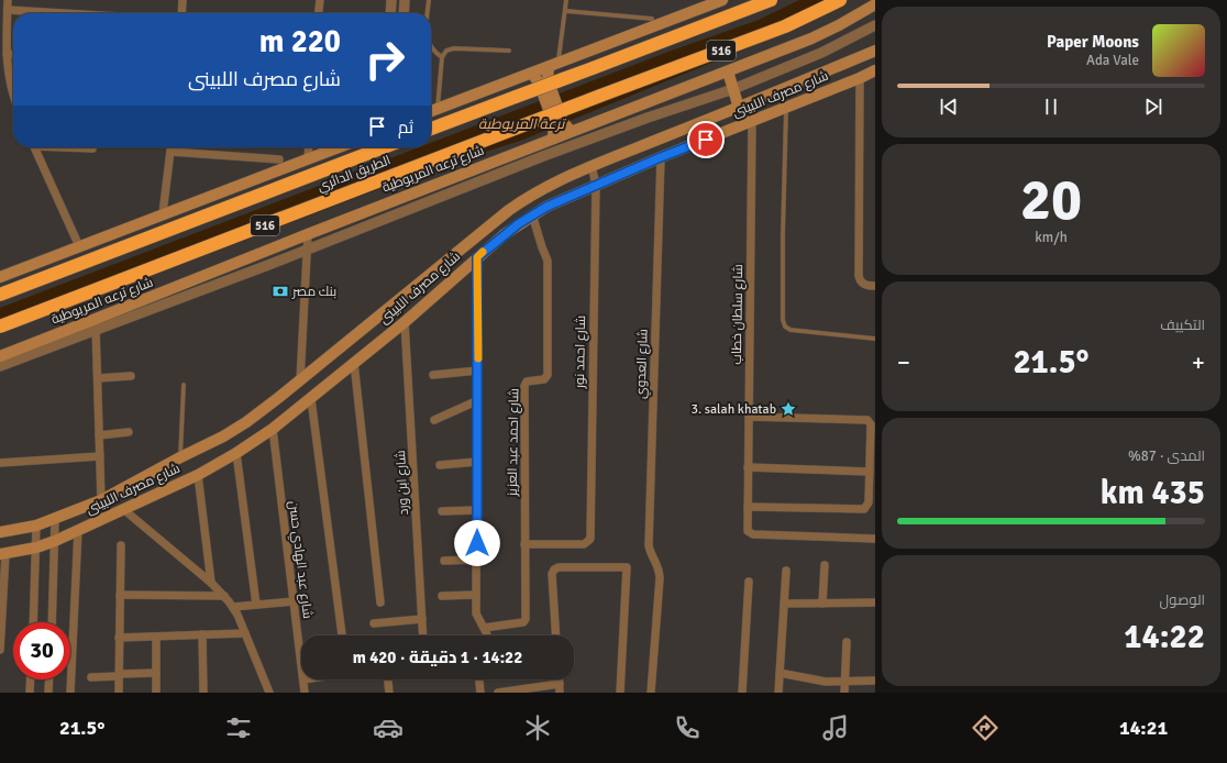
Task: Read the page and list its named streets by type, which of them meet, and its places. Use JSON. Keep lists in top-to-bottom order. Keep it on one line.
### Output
{"streets":{"highway":["516","الطريق الدائري"],"main road":["شارع مصرف اللبينى","شارع ترعه المريوطية"],"street":["شارع سلطان خطاب","شارع احمد نور","شارع العدوي","شارع احمد عبد العزيز","شارع ابن ورد","شارع عبد الهادي حسن"]},"crossings":[["شارع مصرف اللبينى","شارع سلطان خطاب"],["شارع مصرف اللبينى","شارع احمد نور"],["شارع مصرف اللبينى","شارع العدوي"],["شارع مصرف اللبينى","شارع احمد عبد العزيز"],["شارع مصرف اللبينى","شارع ابن ورد"],["شارع مصرف اللبينى","شارع عبد الهادي حسن"],["شارع احمد نور","شارع احمد عبد العزيز"]],"water":["ترعة المريوطية"],"places":{"bank":["بنك مصر"],"place":["3. salah khatab"]},"page":{"turn":["220 m","شارع مصرف اللبينى"],"song":["Paper Moons","Ada Vale"],"then":"ثم","tile":[["20","km/h"],"التكييف",["المدى · 87%","435 km"],["الوصول","14:22"]],"heat":["−","21.5°","+"],"limit":"30","trip":"14:22 · 1 دقيقة · 420 m","tabs":["14:21","21.5°"]}}
